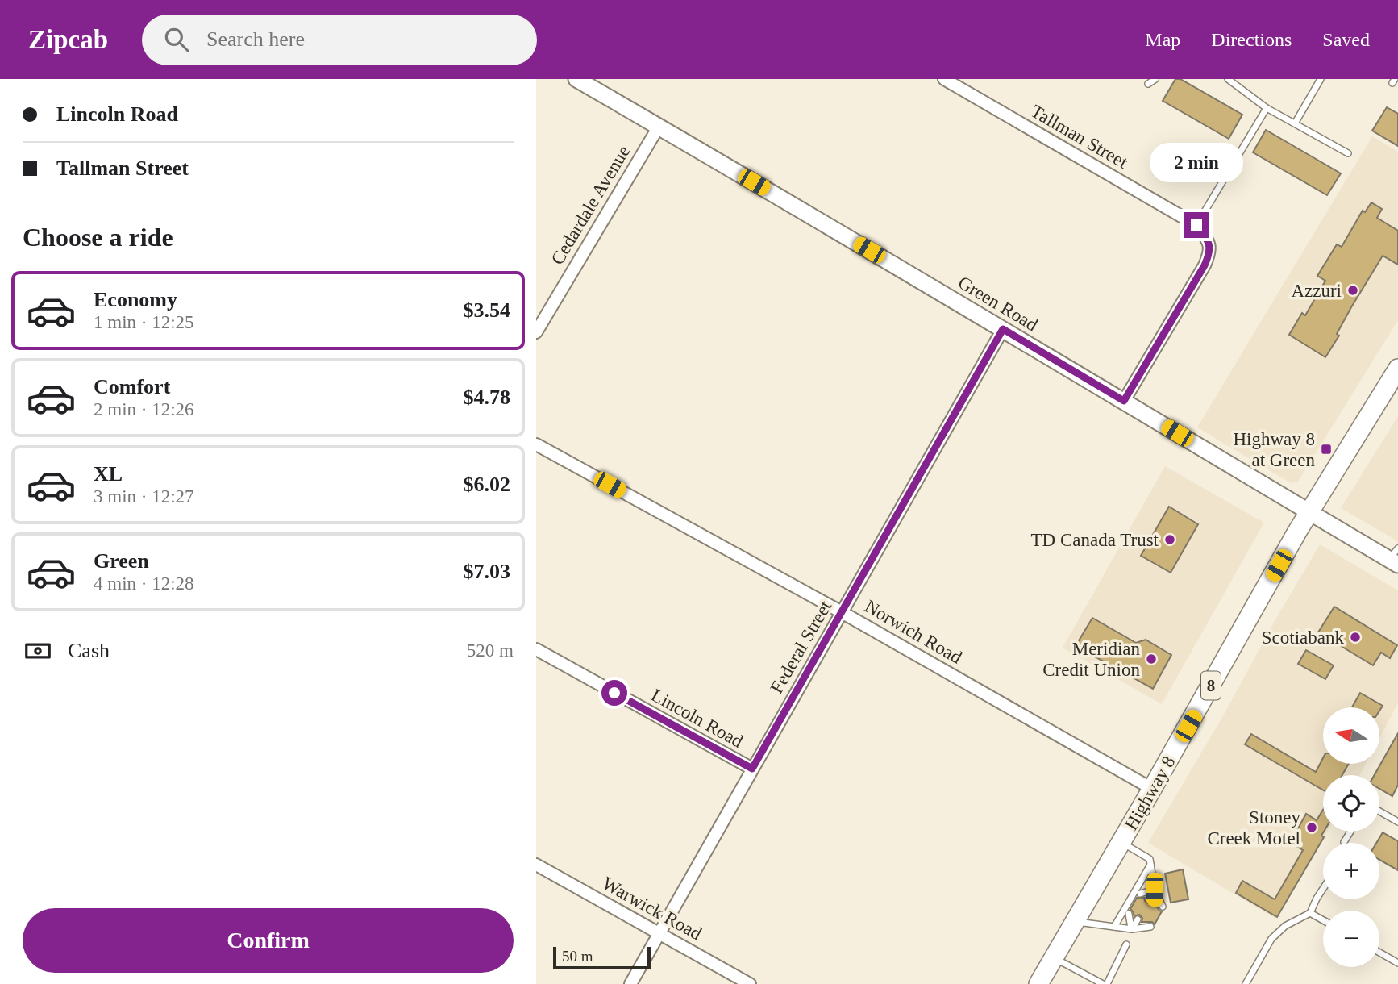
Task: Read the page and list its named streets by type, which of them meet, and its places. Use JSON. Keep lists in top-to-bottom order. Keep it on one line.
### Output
{"streets":{"main road":["8","Highway 8"],"street":["Tallman Street","Cedardale Avenue","Green Road","Norwich Road","Federal Street","Lincoln Road","Warwick Road"]},"crossings":[["Cedardale Avenue","Green Road"],["Green Road","Federal Street"],["Green Road","Highway 8"],["Norwich Road","Federal Street"],["Norwich Road","Highway 8"],["Federal Street","Lincoln Road"],["Federal Street","Warwick Road"]],"places":{"other":["Azzuri","TD Canada Trust","Scotiabank","Meridian Credit Union","Stoney Creek Motel"],"transit":["Highway 8 at Green"]},"scale_bar":"50 m","north":"left","page":{"header":"Zipcab","search":"Search here","nav":["Map","Directions","Saved"],"banner":["Lincoln Road","Tallman Street"],"bubble":"2 min","heading":"Choose a ride","list":[{"name":"Economy","note":"1 min · 12:25","value":"$3.54"},{"name":"Comfort","note":"2 min · 12:26","value":"$4.78"},{"name":"XL","note":"3 min · 12:27","value":"$6.02"},{"name":"Green","note":"4 min · 12:28","value":"$7.03"}],"pay":["Cash","520 m"],"map_buttons":["+","−"],"buttons":"Confirm","scale":"50 m"}}
